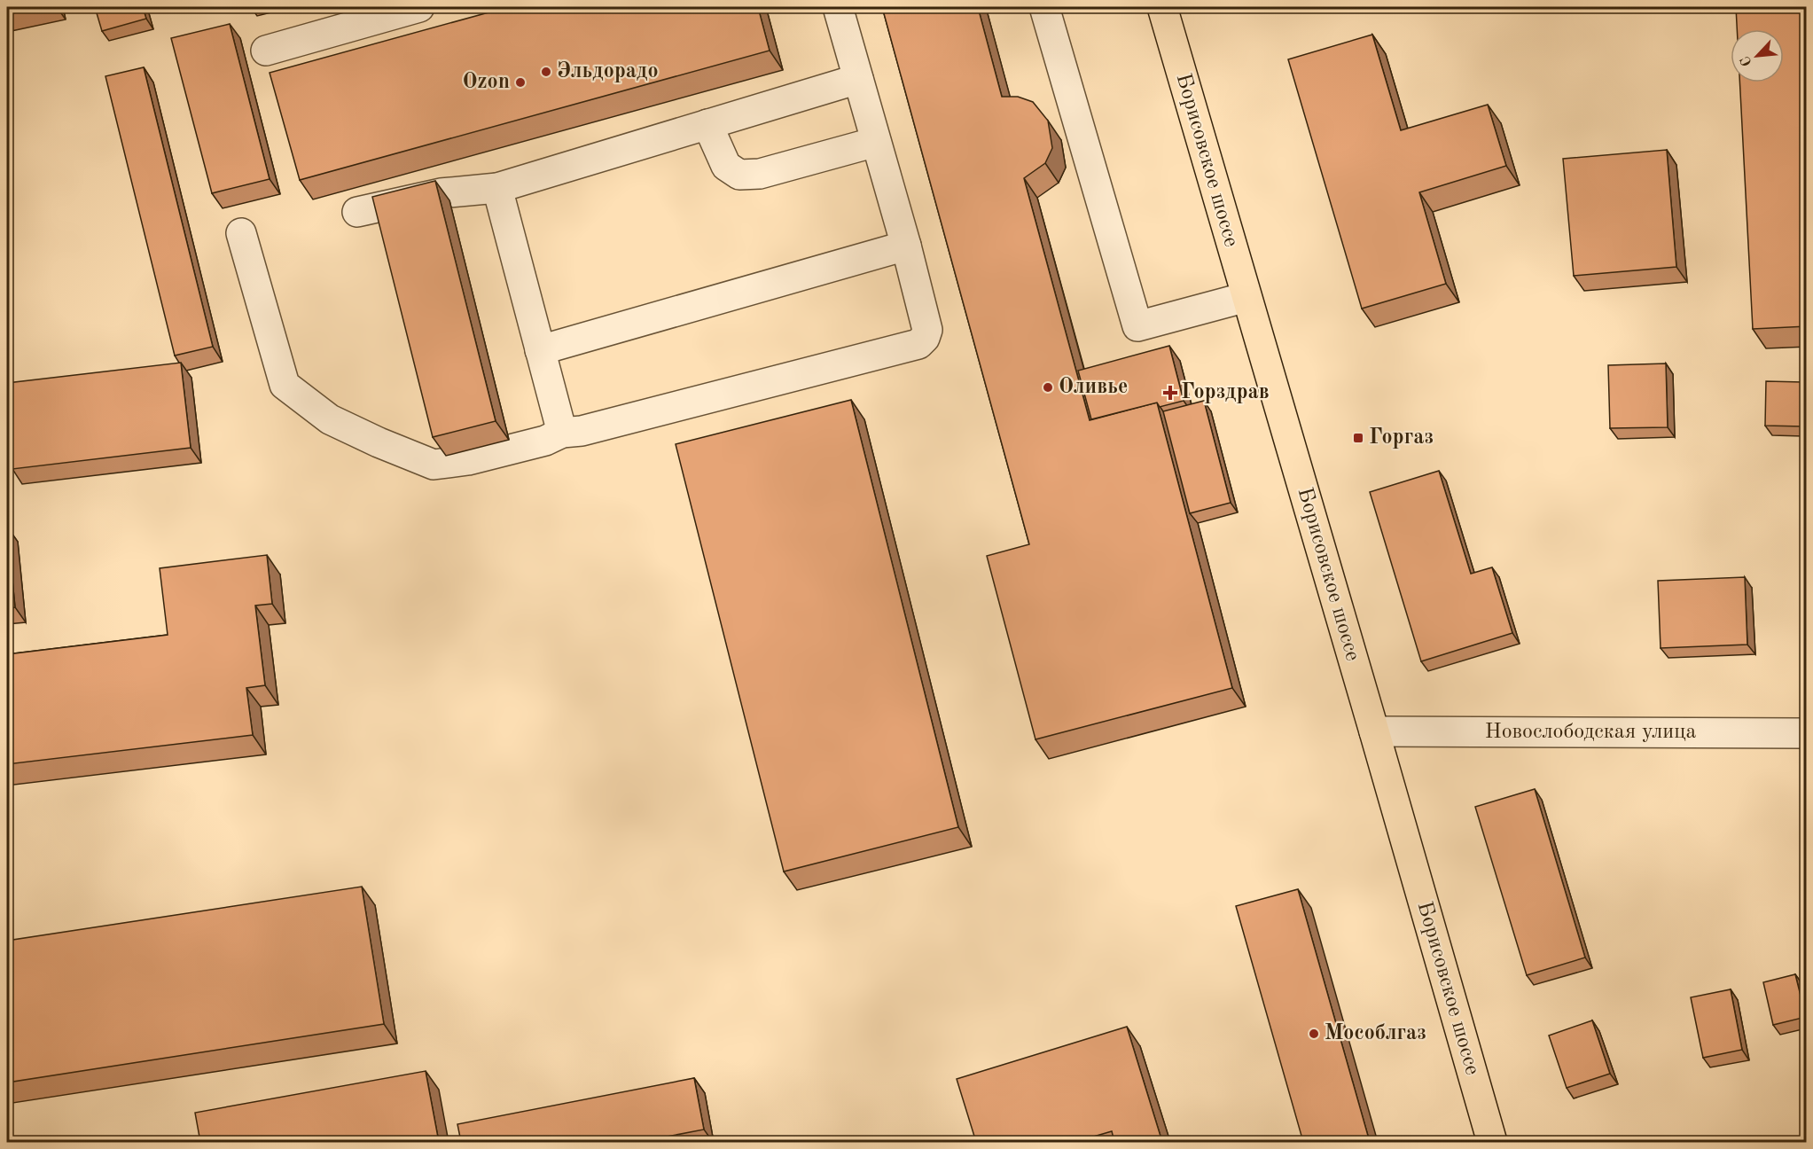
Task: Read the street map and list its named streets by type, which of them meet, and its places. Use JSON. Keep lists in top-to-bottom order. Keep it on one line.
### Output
{"streets":{"main road":["Борисовское шоссе"],"street":["Новослободская улица"]},"crossings":[["Борисовское шоссе","Новослободская улица"]],"places":{"other":["Эльдорадо","Ozon","Оливье","Мособлгаз"],"health":["Горздрав"],"transit":["Горгаз"]},"north":"bottom left"}
